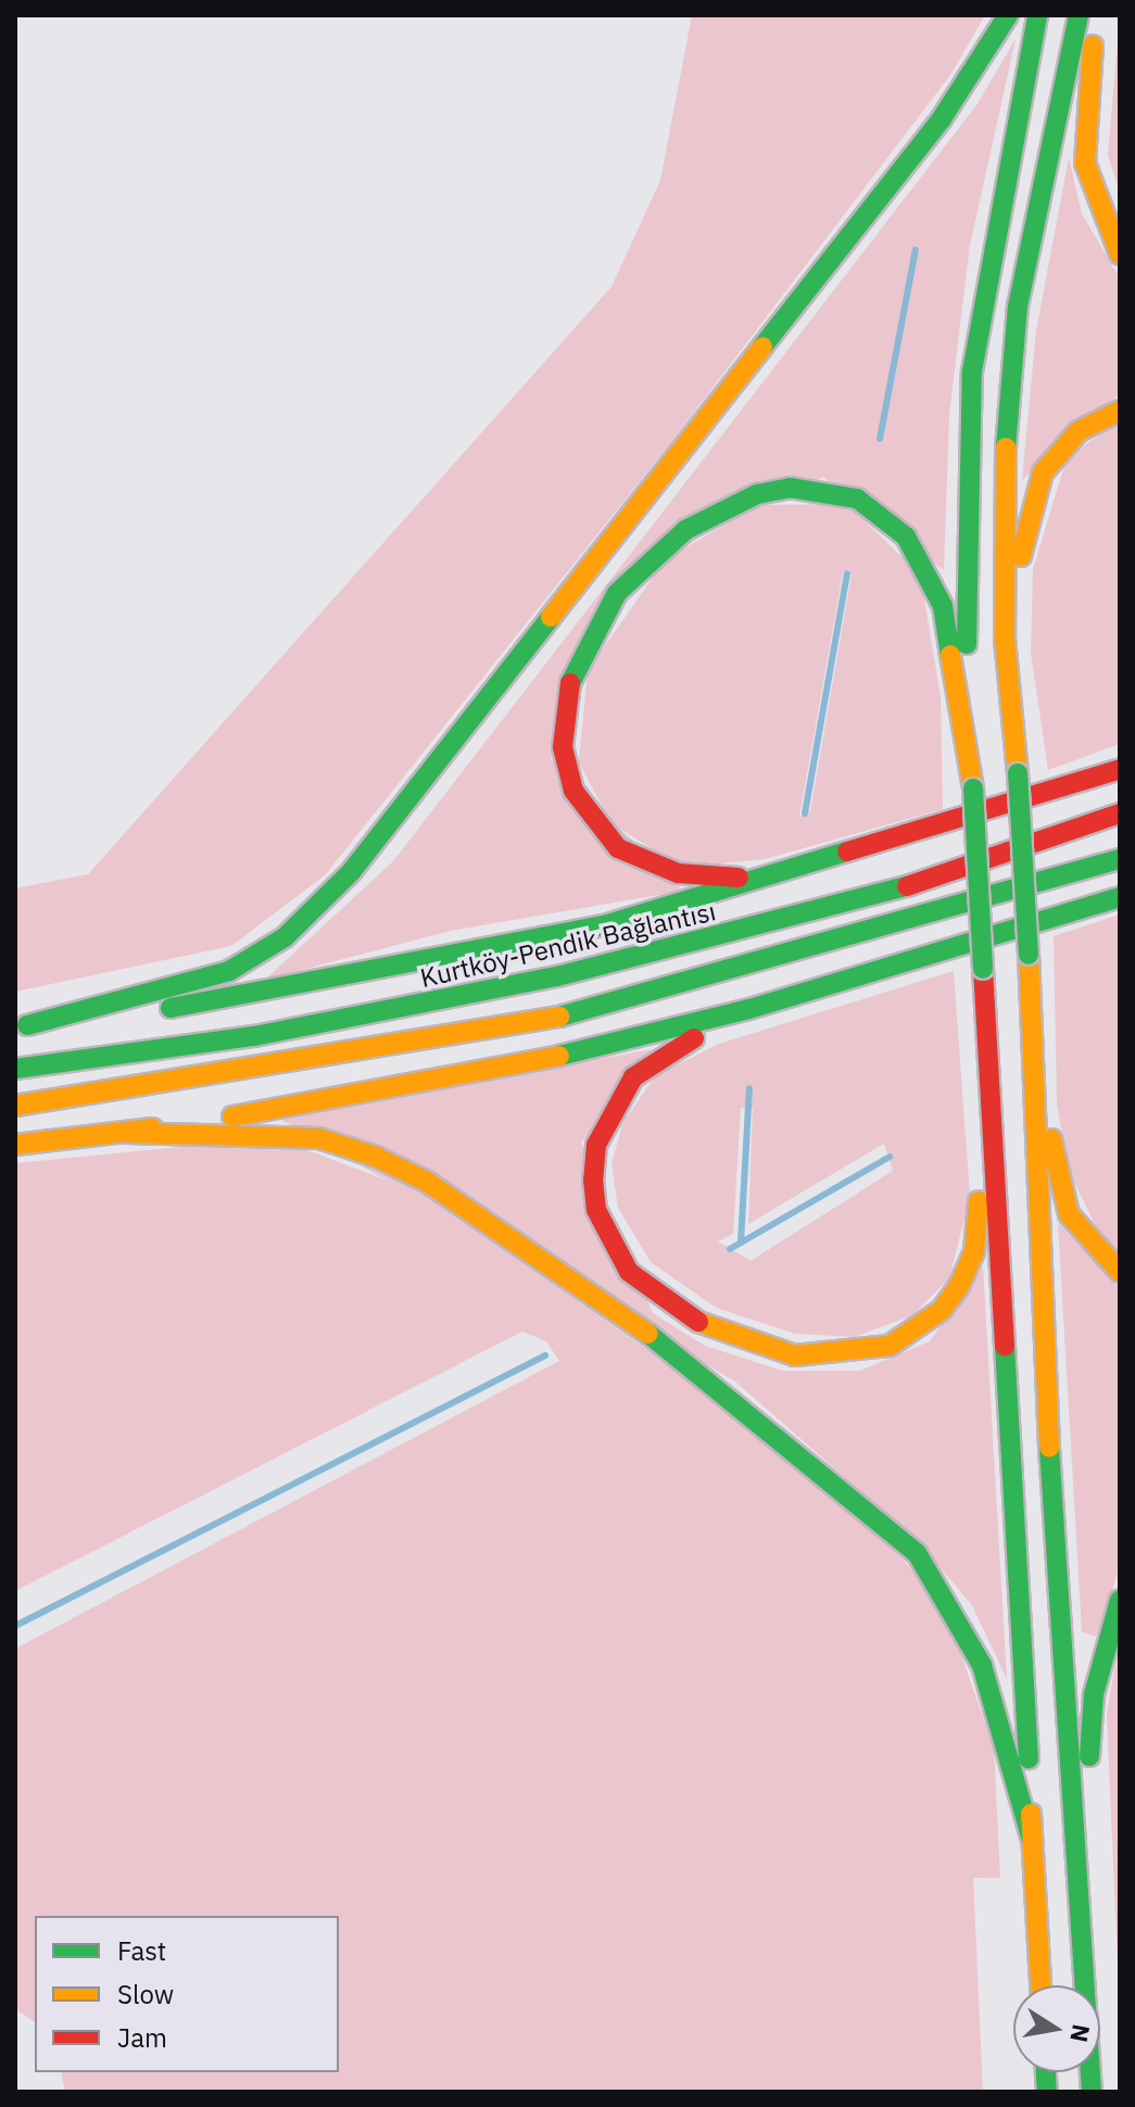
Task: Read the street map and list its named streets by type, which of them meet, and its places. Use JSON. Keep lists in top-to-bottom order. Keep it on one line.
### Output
{"streets":{"highway":["Kurtköy-Pendik Bağlantısı"]},"legend":["Fast","Slow","Jam"],"north":"right"}
